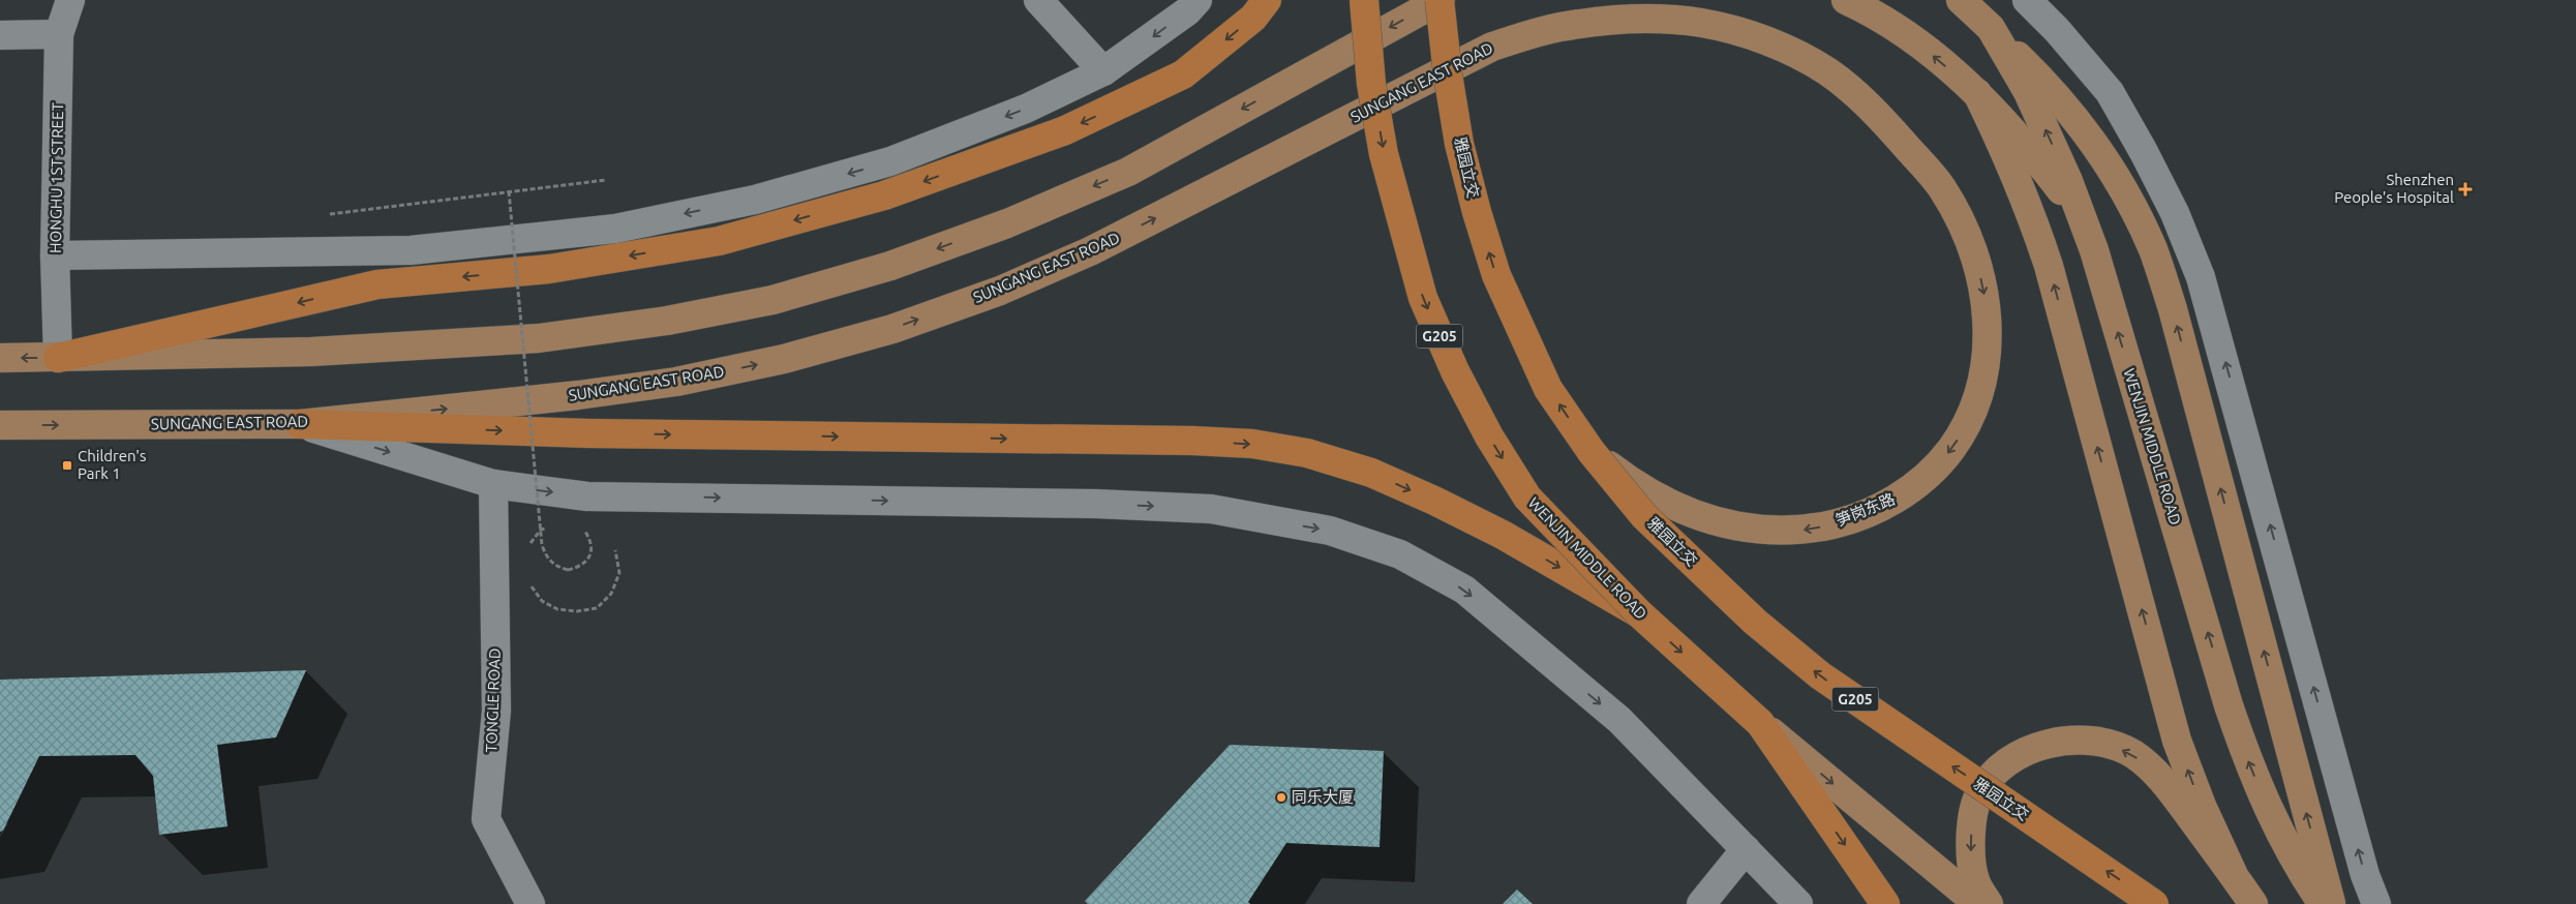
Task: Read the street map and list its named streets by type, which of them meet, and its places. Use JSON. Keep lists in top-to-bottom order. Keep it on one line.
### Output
{"streets":{"highway":["雅园立交","G205","WENJIN MIDDLE ROAD"],"main road":["SUNGANG EAST ROAD","笋岗东路"],"street":["HONGHU 1ST STREET","TONGLE ROAD"]},"crossings":[["SUNGANG EAST ROAD","笋岗东路"],["雅园立交","笋岗东路"],["G205","WENJIN MIDDLE ROAD"]],"one_way":["雅园立交"],"places":{"health":["Shenzhen People's Hospital"],"transit":["Children's Park 1"],"other":["同乐大厦"]}}
